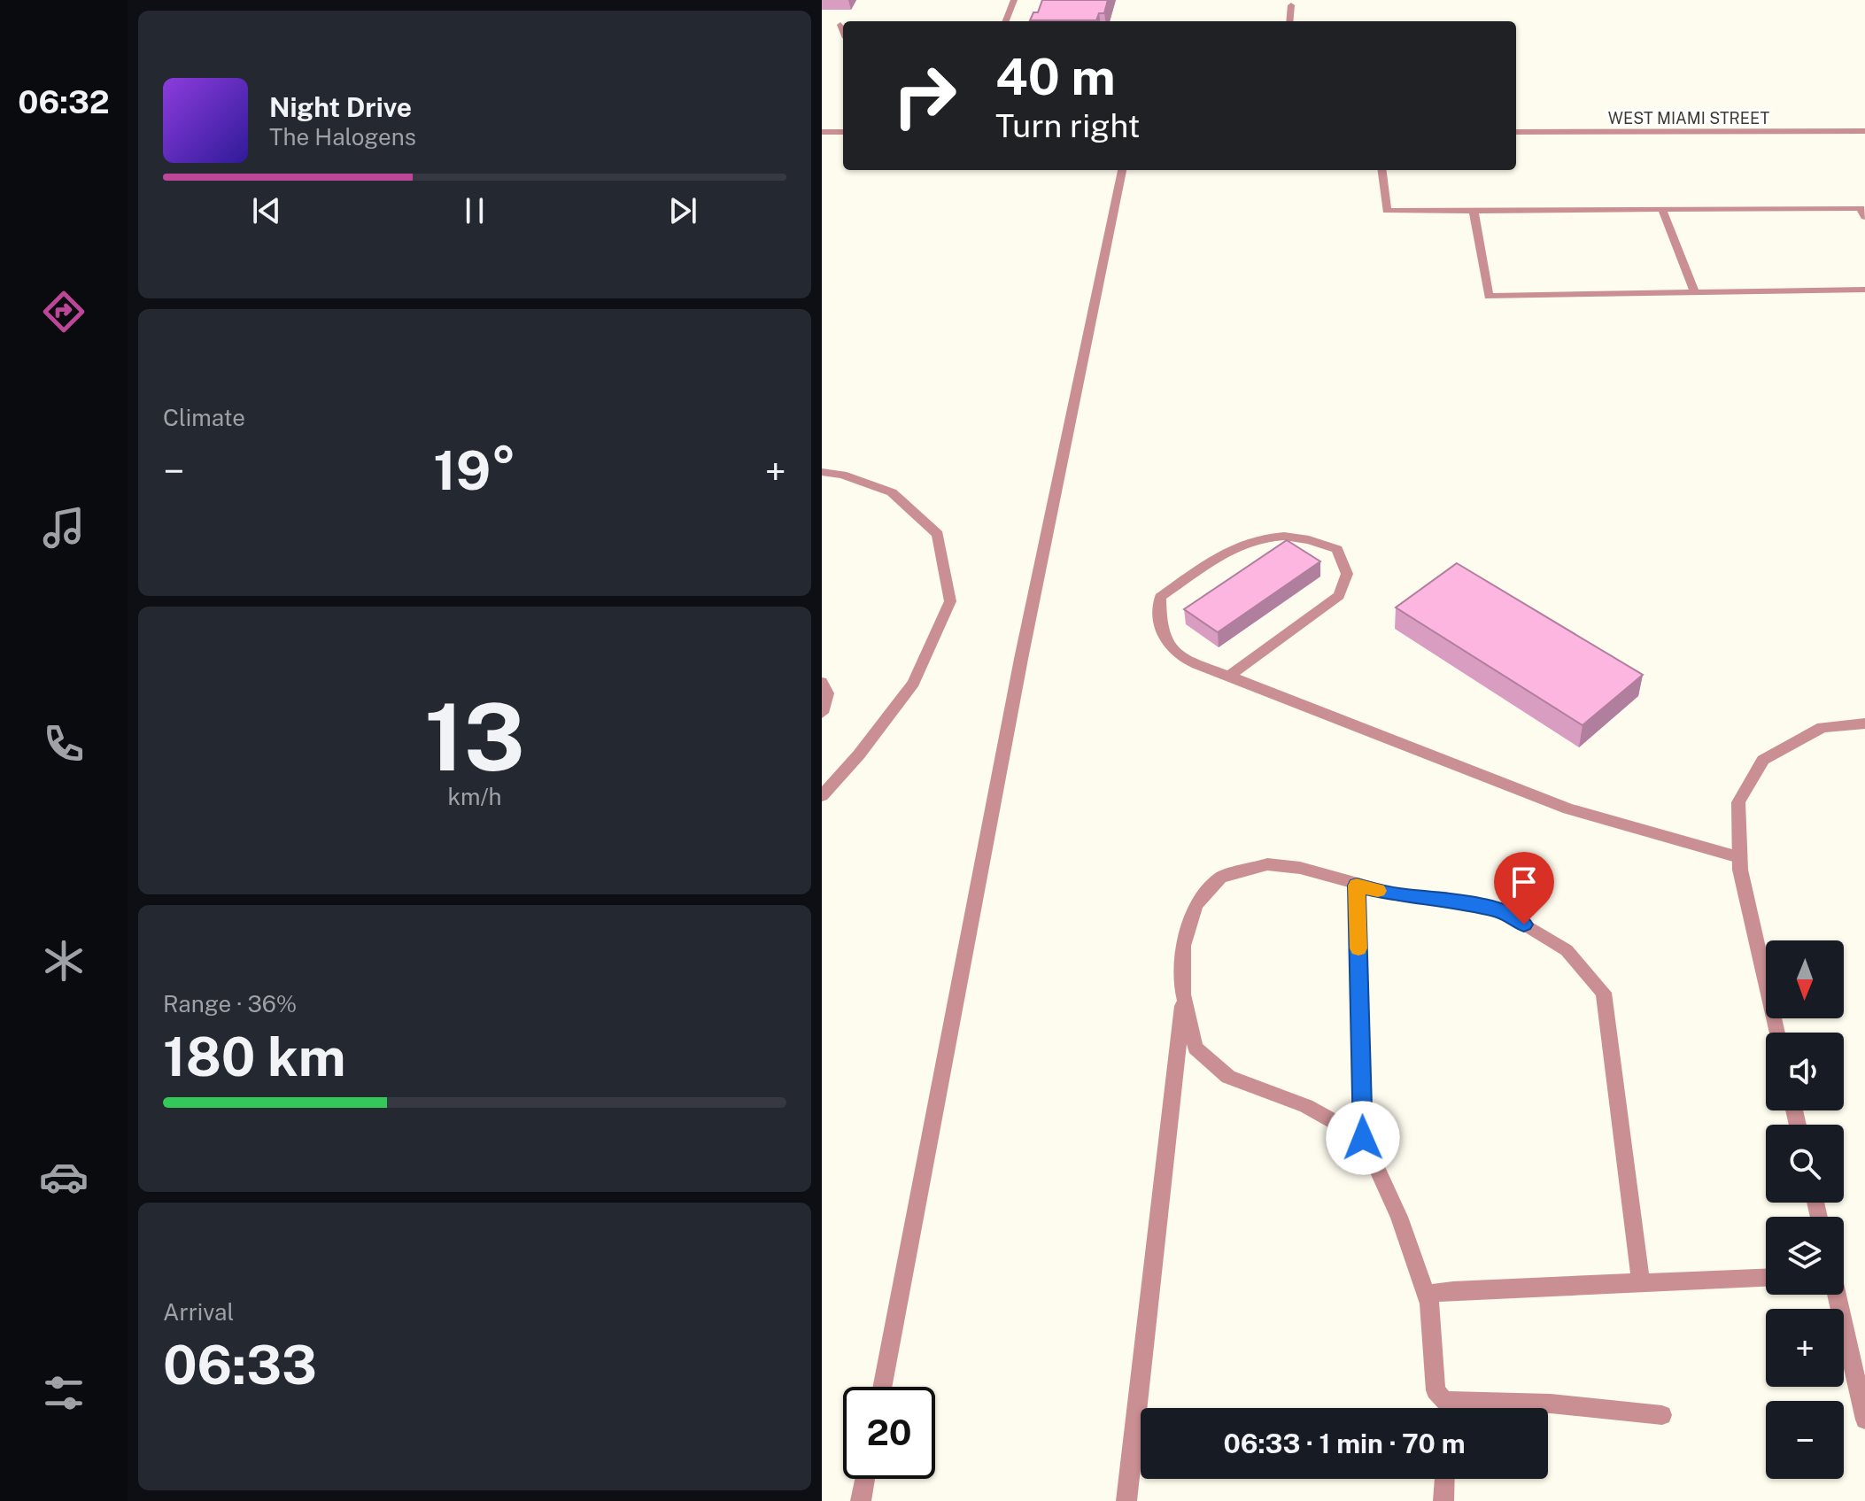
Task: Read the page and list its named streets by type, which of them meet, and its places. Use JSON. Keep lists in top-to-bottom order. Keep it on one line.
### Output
{"streets":{"street":["WEST MIAMI STREET"]},"north":"bottom","page":{"tabs":"06:32","turn":["40 m","Turn right"],"song":["Night Drive","The Halogens"],"tile":["Climate",["13","km/h"],["Range · 36%","180 km"],["Arrival","06:33"]],"heat":["−","19°","+"],"map_buttons":["+","−"],"limit":"20","trip":"06:33 · 1 min · 70 m"}}
